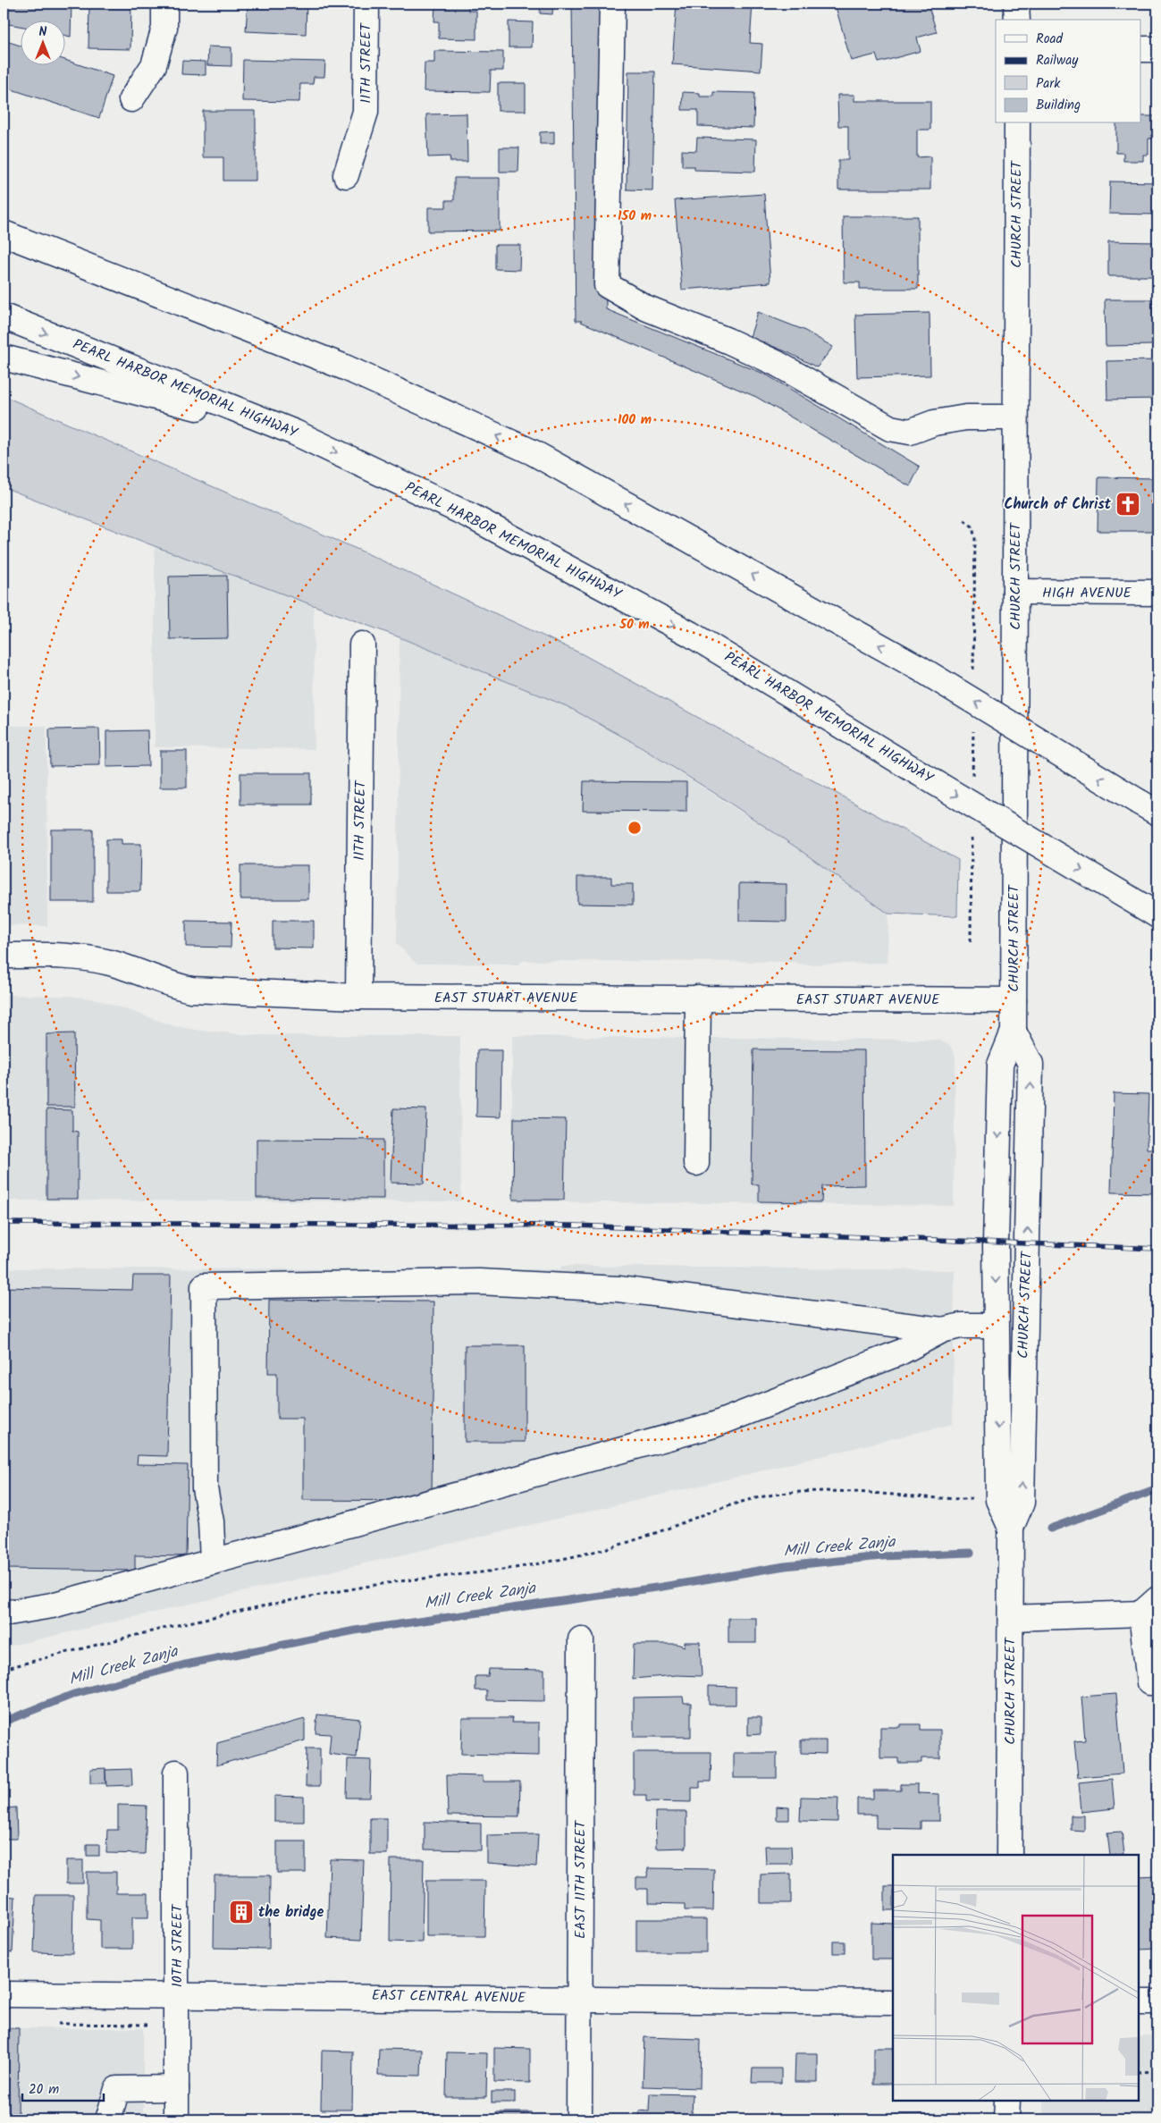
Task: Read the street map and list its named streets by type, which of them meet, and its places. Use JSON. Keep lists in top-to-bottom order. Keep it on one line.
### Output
{"streets":{"main road":["11TH STREET","CHURCH STREET","PEARL HARBOR MEMORIAL HIGHWAY","HIGH AVENUE","EAST STUART AVENUE","EAST 11TH STREET","10TH STREET","EAST CENTRAL AVENUE"]},"crossings":[["11TH STREET","EAST STUART AVENUE"],["CHURCH STREET","HIGH AVENUE"],["CHURCH STREET","EAST STUART AVENUE"],["EAST 11TH STREET","EAST CENTRAL AVENUE"],["10TH STREET","EAST CENTRAL AVENUE"]],"water":["Mill Creek Zanja"],"places":{"church":["Church of Christ"],"building":["the bridge"]},"legend":["Road","Railway","Park","Building"],"scale_bar":"20 m","north":"top","rings":["150 m","100 m","50 m"]}
